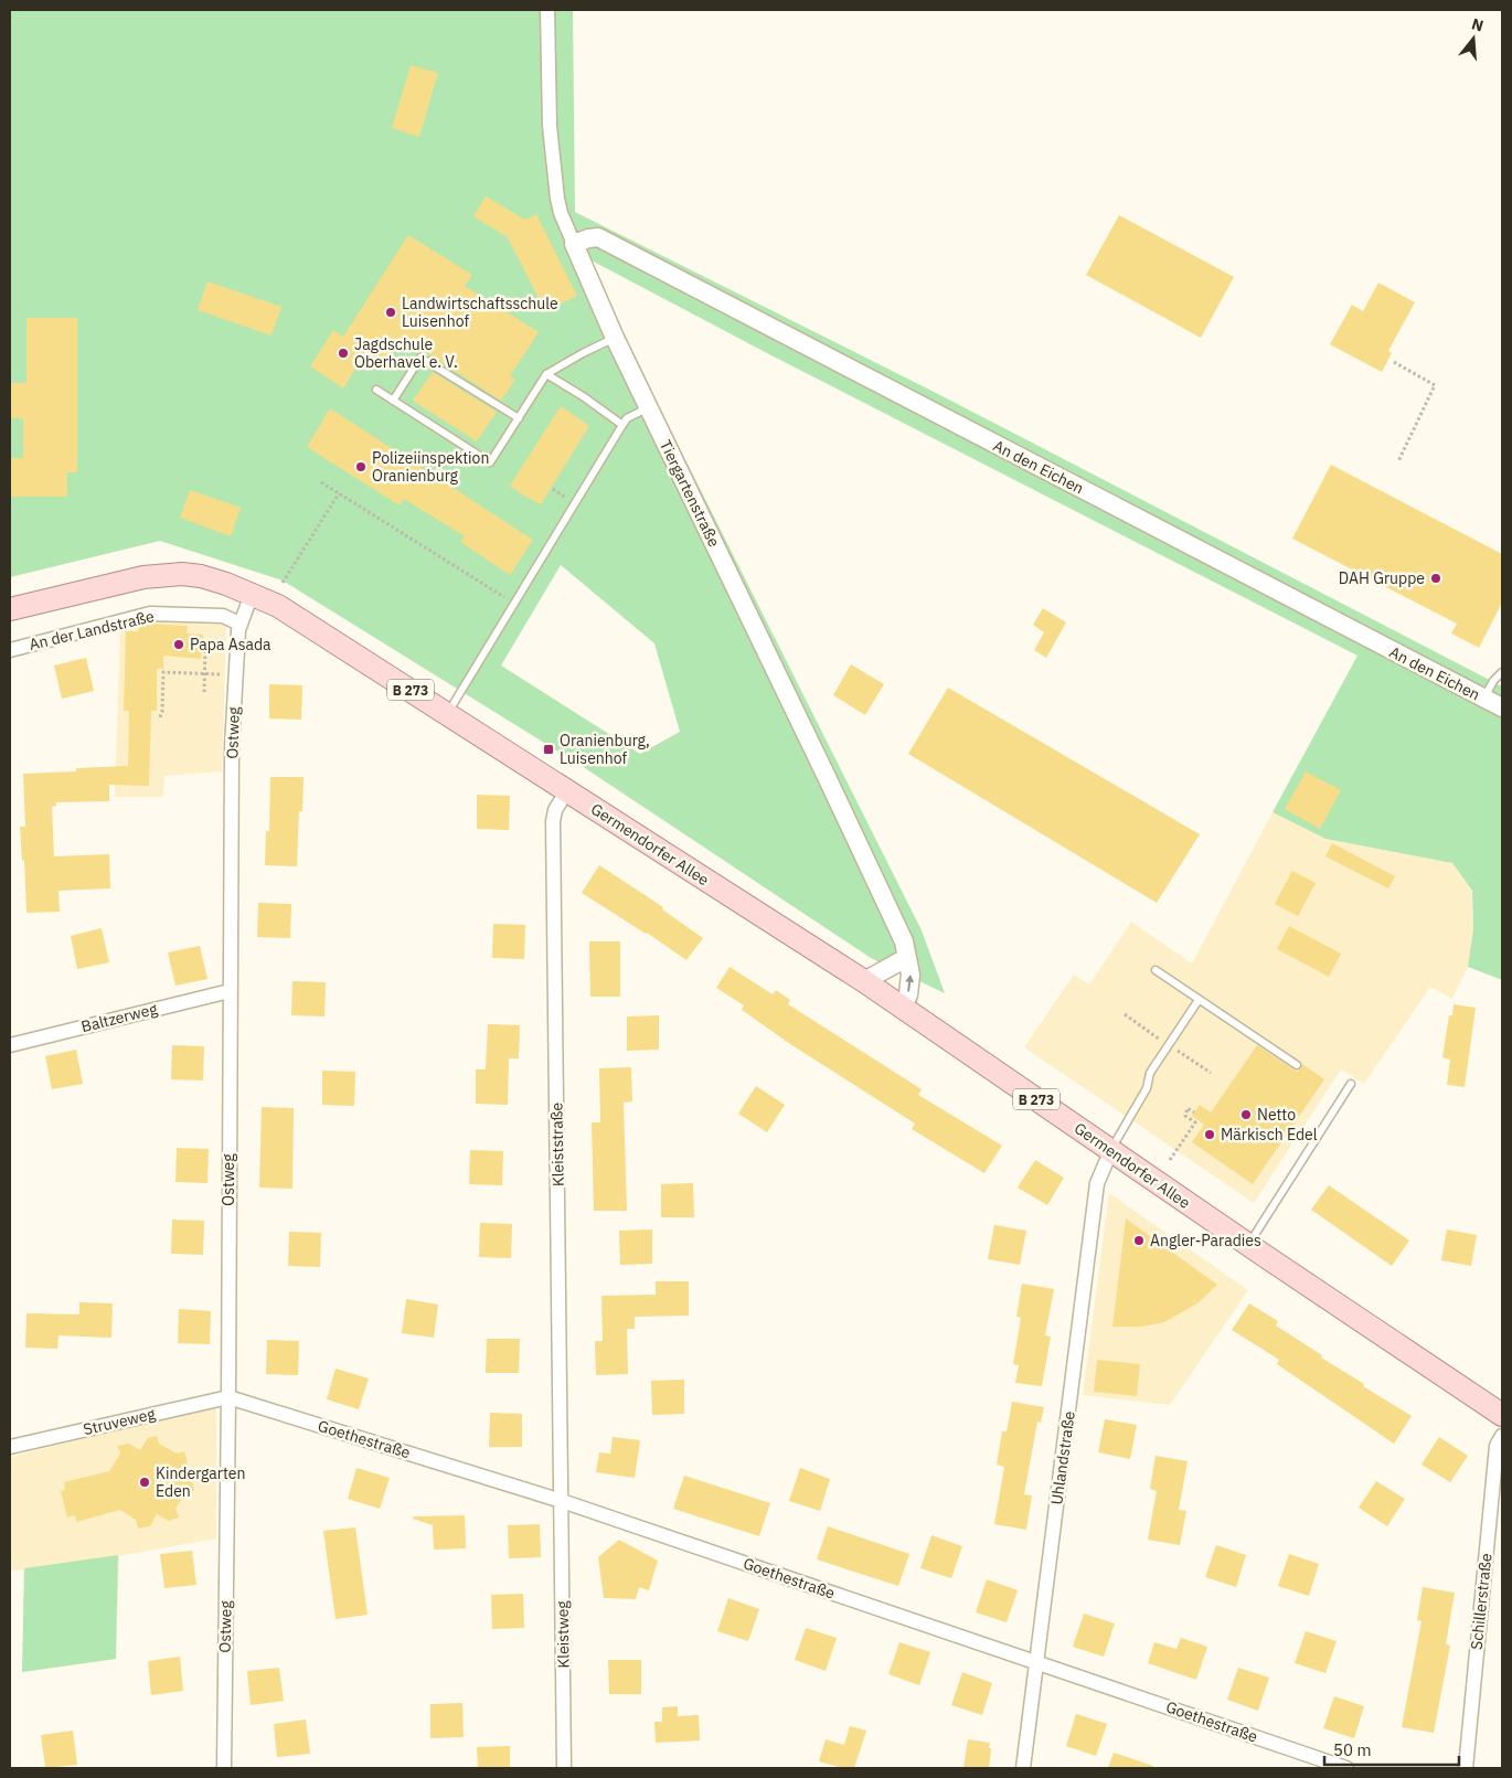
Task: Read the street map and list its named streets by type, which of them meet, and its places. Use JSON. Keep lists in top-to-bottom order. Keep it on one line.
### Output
{"streets":{"main road":["B 273","Germendorfer Allee"],"street":["An den Eichen","Tiergartenstraße","An der Landstraße","Ostweg","Baltzerweg","Kleiststraße","Struveweg","Goethestraße","Uhlandstraße","Schillerstraße","Kleistweg"]},"crossings":[["An den Eichen","Tiergartenstraße"],["Tiergartenstraße","Germendorfer Allee"],["An der Landstraße","Ostweg"],["Ostweg","Germendorfer Allee"],["Ostweg","Baltzerweg"],["Ostweg","Struveweg"],["Ostweg","Goethestraße"],["Germendorfer Allee","Kleiststraße"],["Germendorfer Allee","Uhlandstraße"],["Kleiststraße","Goethestraße"],["Kleiststraße","Kleistweg"],["Struveweg","Goethestraße"],["Goethestraße","Uhlandstraße"],["Goethestraße","Kleistweg"]],"places":{"other":["Landwirtschaftsschule Luisenhof","Jagdschule Oberhavel e. V.","Polizeiinspektion Oranienburg","DAH Gruppe","Papa Asada","Netto","Märkisch Edel","Angler-Paradies","Kindergarten Eden"],"transit":["Oranienburg, Luisenhof"]},"scale_bar":"50 m","north":"top"}
